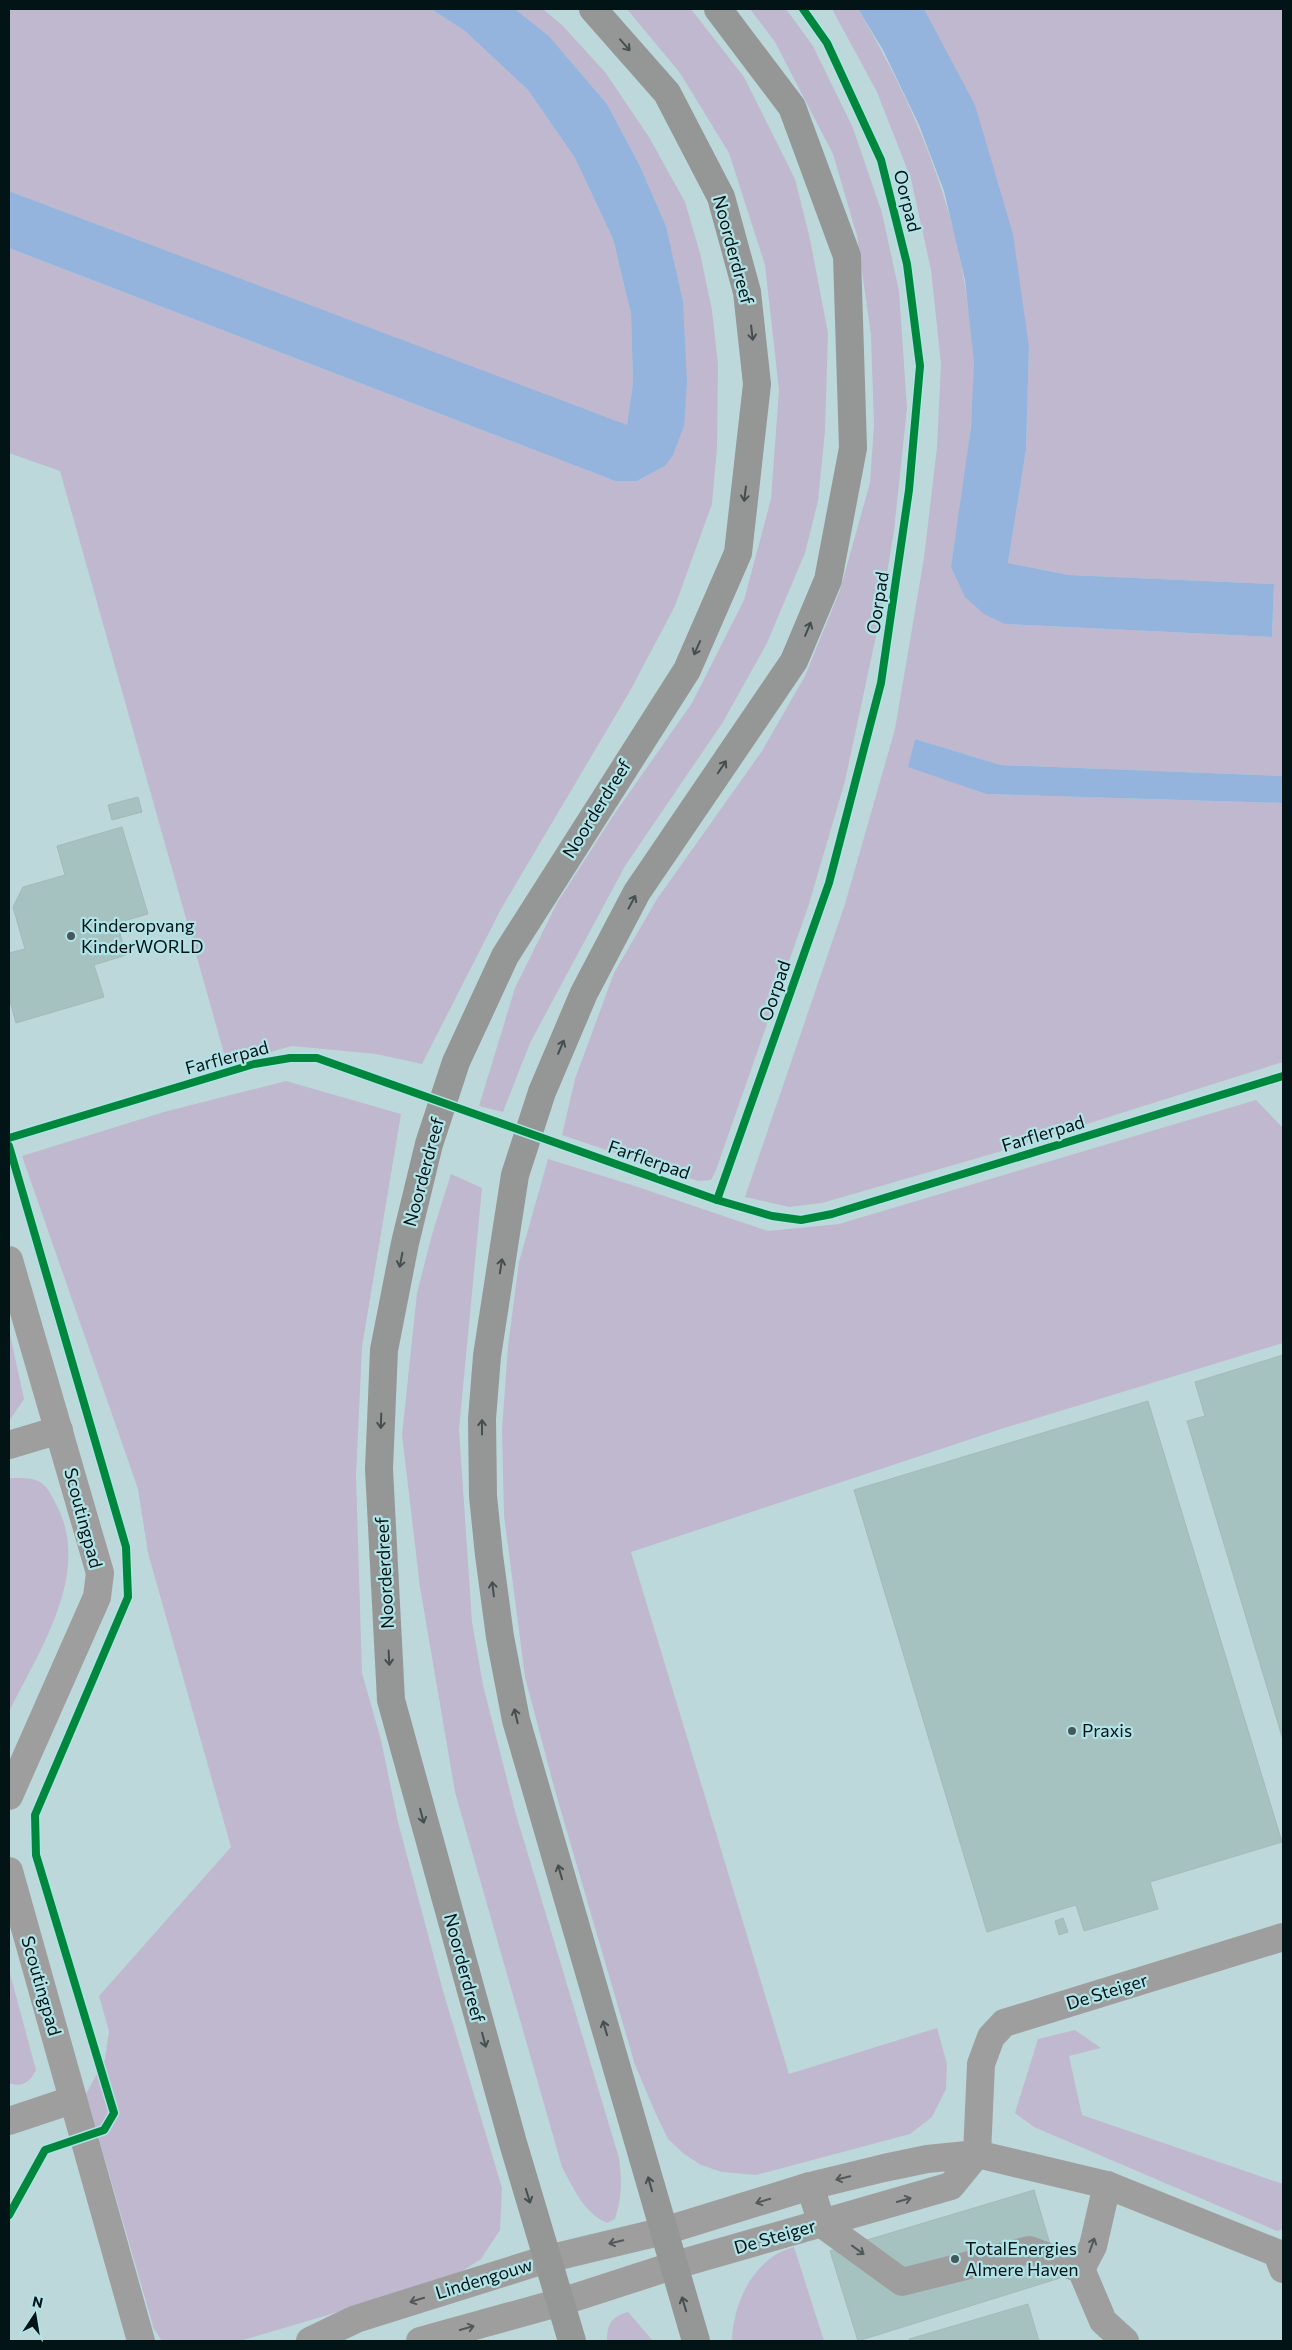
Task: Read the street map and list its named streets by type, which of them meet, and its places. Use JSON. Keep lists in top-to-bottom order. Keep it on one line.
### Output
{"streets":{"main road":["Noorderdreef"],"street":["Scoutingpad","De Steiger","Lindengouw"],"cycle path":["Oorpad","Farflerpad"]},"crossings":[["Noorderdreef","De Steiger"],["Noorderdreef","Lindengouw"]],"places":["Kinderopvang KinderWORLD","Praxis","TotalEnergies Almere Haven"],"north":"top"}
